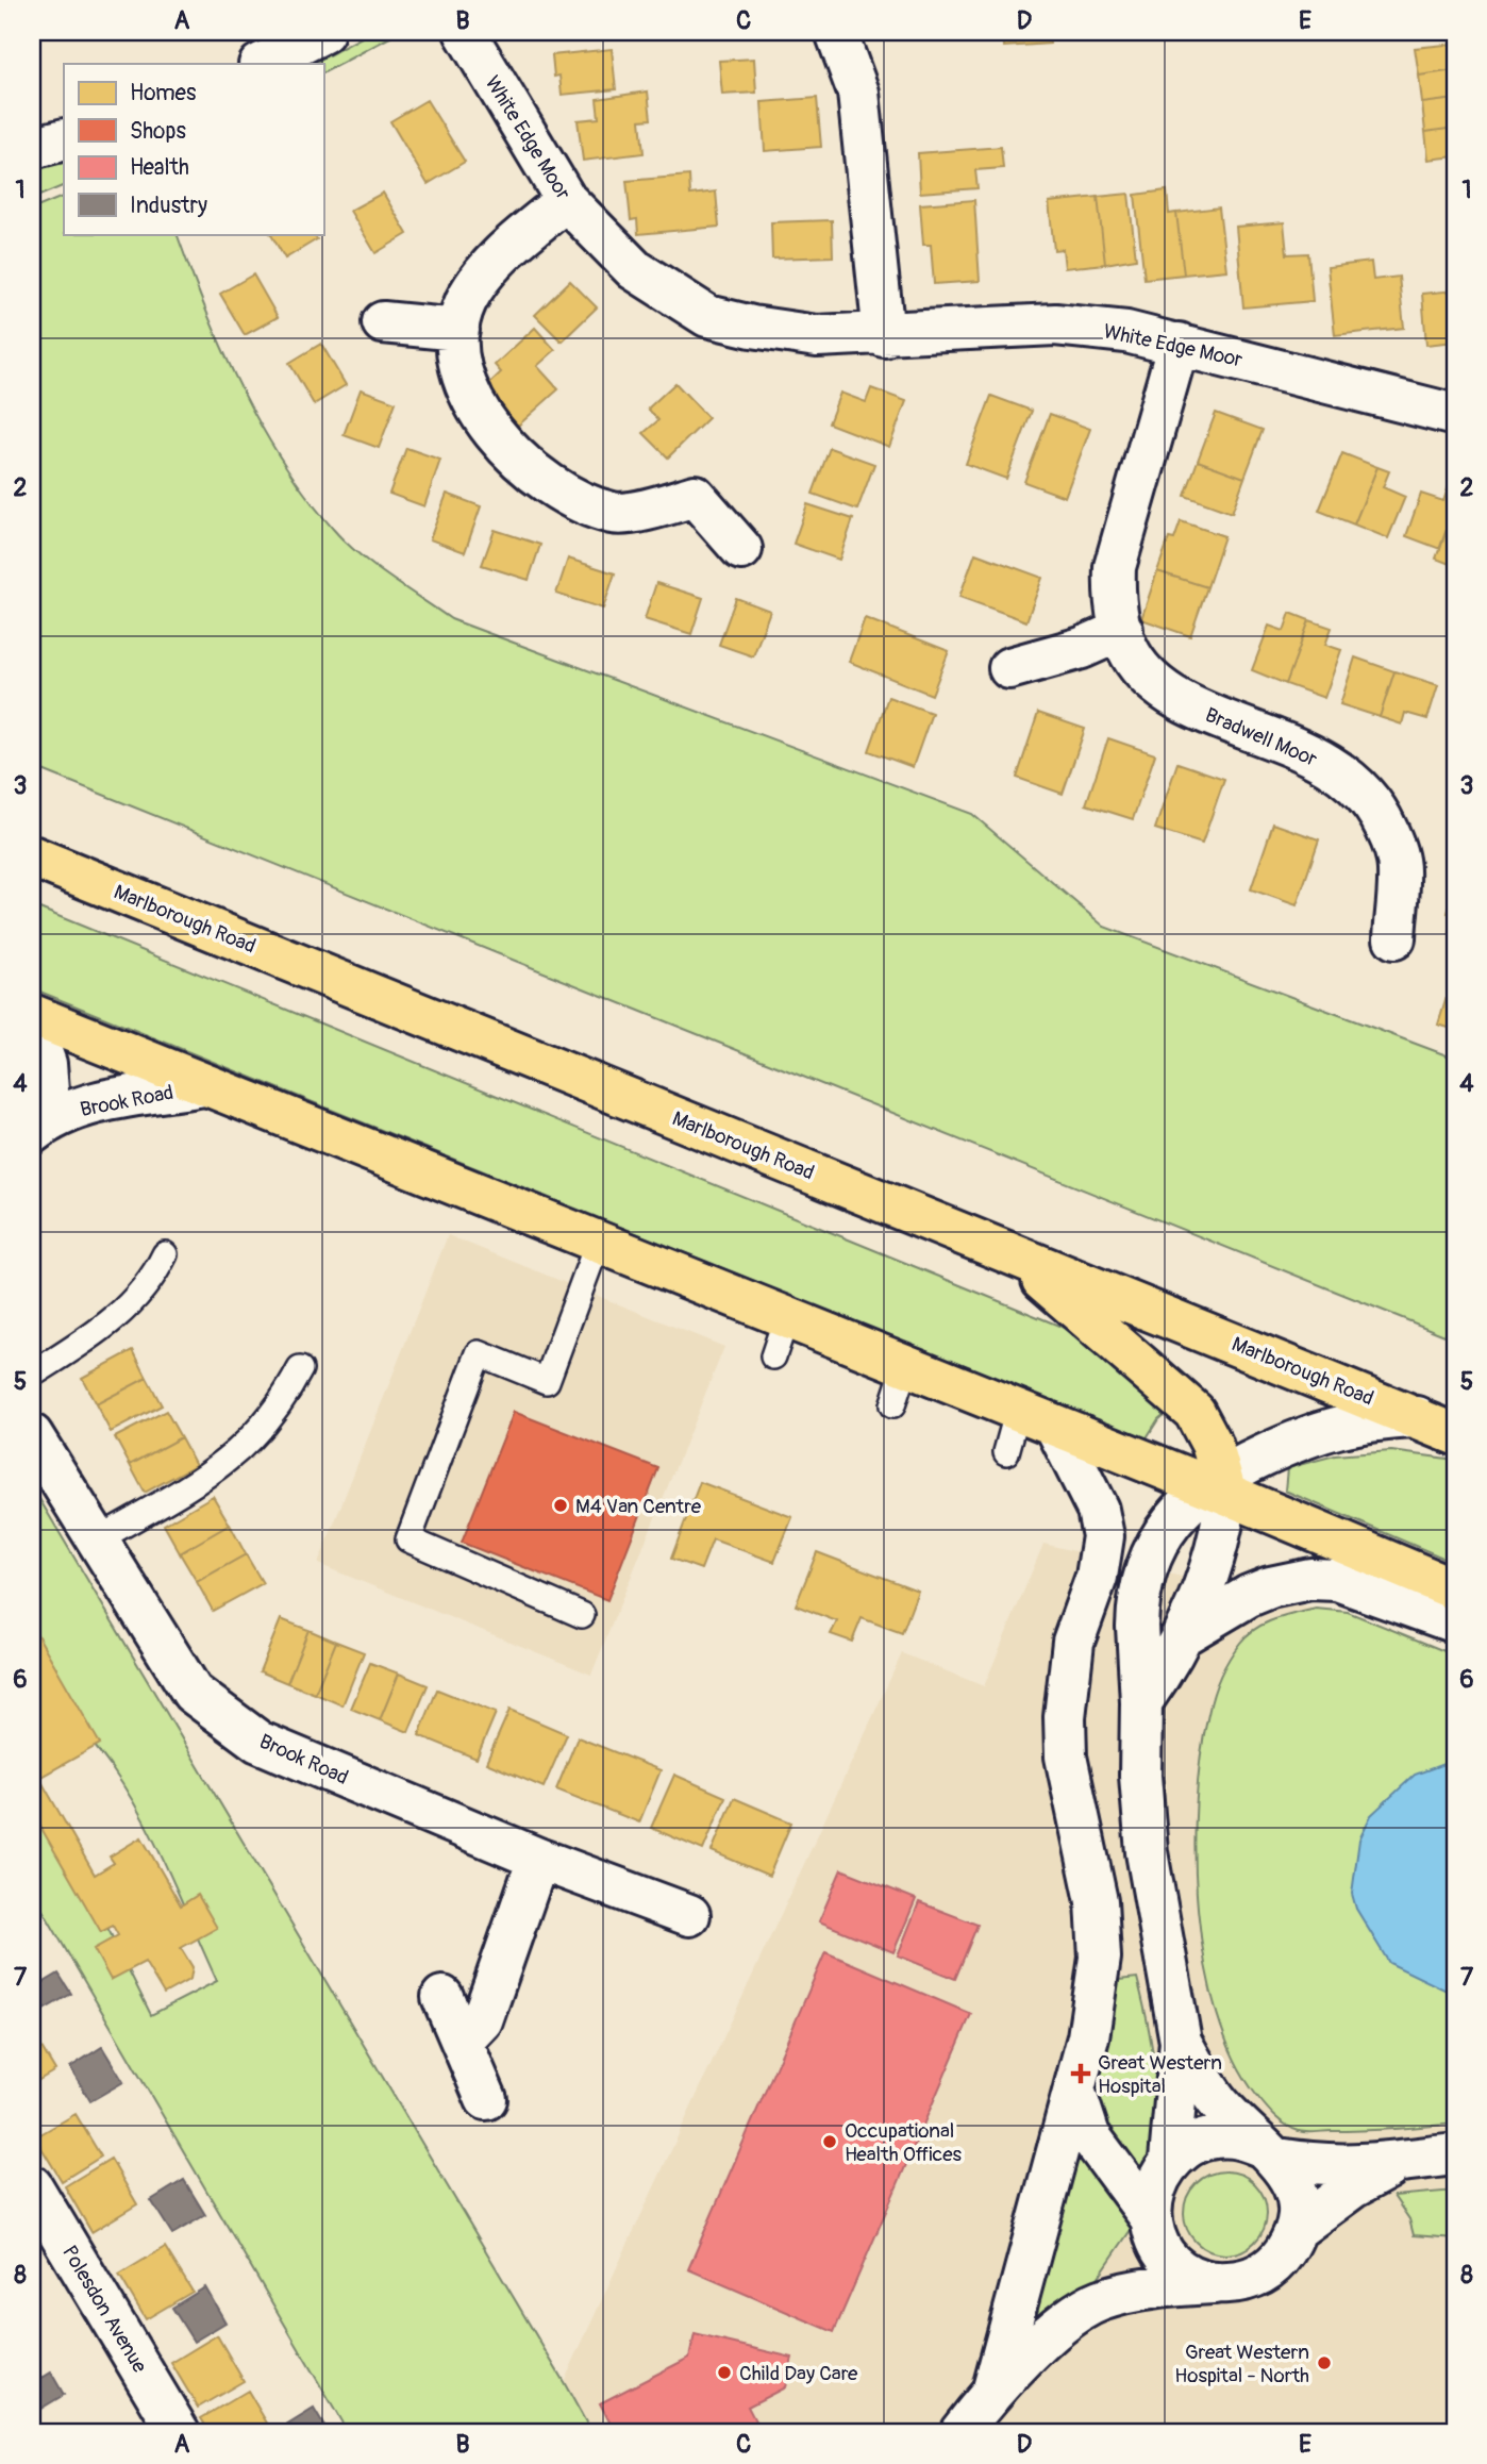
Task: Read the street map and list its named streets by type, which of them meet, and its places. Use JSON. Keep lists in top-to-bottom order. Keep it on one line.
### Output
{"streets":{"main road":["Marlborough Road"],"street":["White Edge Moor","Bradwell Moor","Brook Road","Polesdon Avenue"]},"crossings":[["White Edge Moor","Bradwell Moor"]],"places":{"other":["M4 Van Centre","Occupational Health Offices","Great Western Hospital - North","Child Day Care"],"health":["Great Western Hospital"]},"legend":["Homes","Shops","Health","Industry"],"grid":{"columns":["A","B","C","D","E"],"rows":["1","2","3","4","5","6","7","8"]}}
